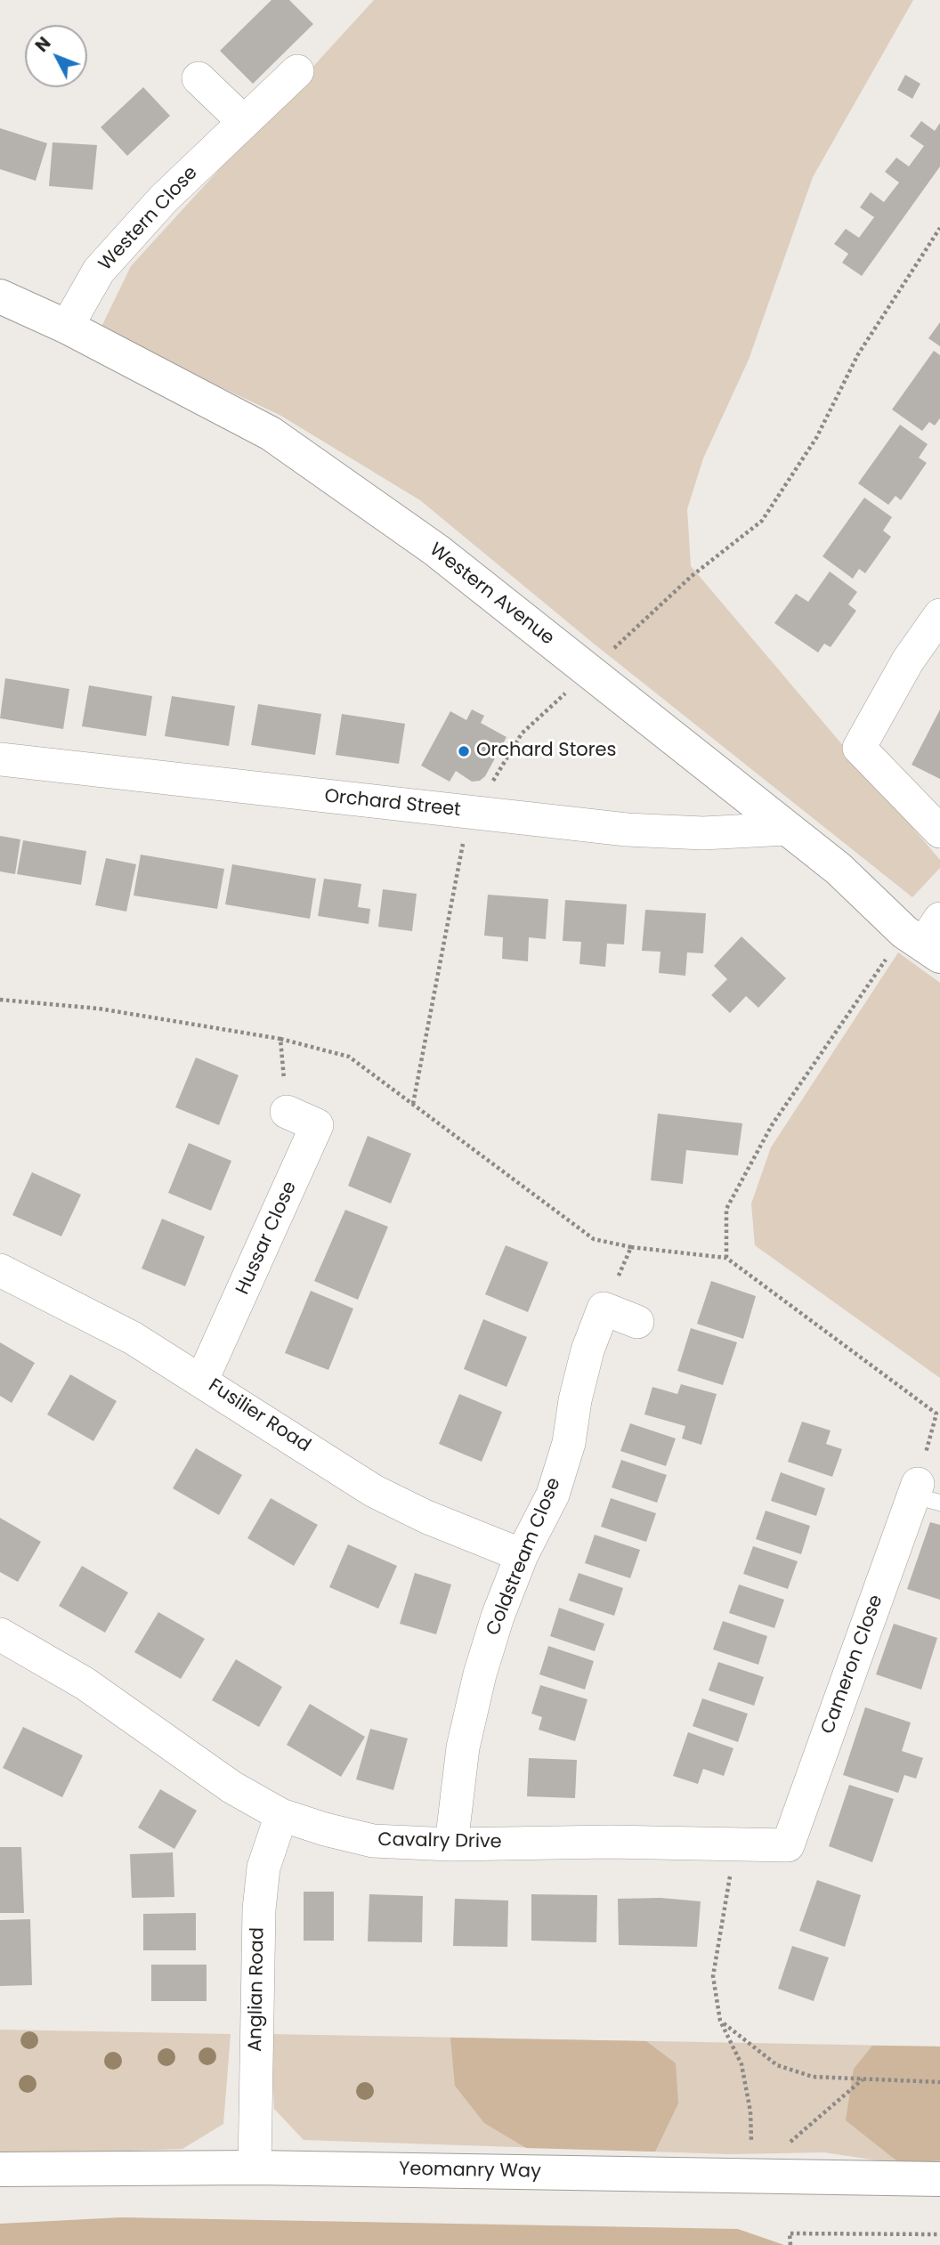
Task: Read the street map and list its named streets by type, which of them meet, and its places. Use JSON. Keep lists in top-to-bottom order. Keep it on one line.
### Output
{"streets":{"street":["Western Close","Western Avenue","Orchard Street","Hussar Close","Fusilier Road","Coldstream Close","Cameron Close","Cavalry Drive","Anglian Road","Yeomanry Way"]},"crossings":[["Western Close","Western Avenue"],["Western Avenue","Orchard Street"],["Hussar Close","Fusilier Road"],["Fusilier Road","Coldstream Close"],["Coldstream Close","Cavalry Drive"],["Cameron Close","Cavalry Drive"],["Cavalry Drive","Anglian Road"],["Anglian Road","Yeomanry Way"]],"places":["Orchard Stores"],"north":"top left"}
